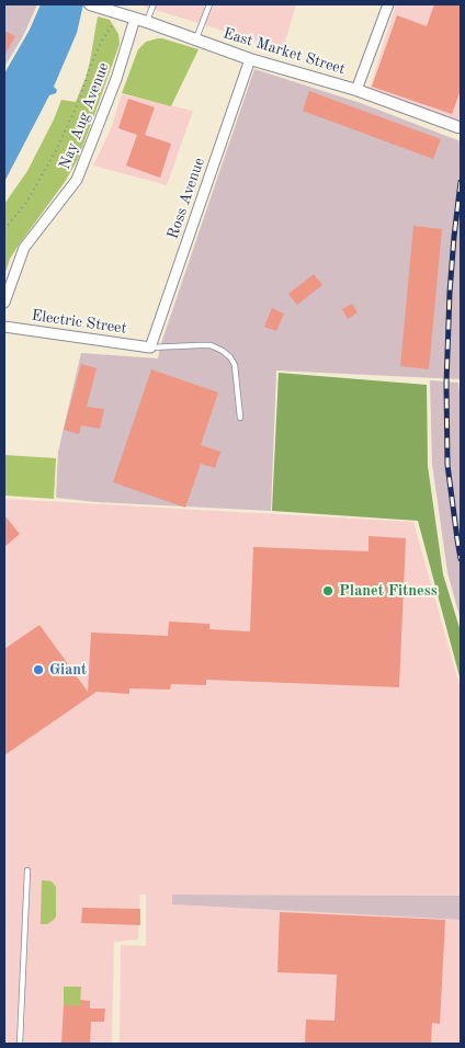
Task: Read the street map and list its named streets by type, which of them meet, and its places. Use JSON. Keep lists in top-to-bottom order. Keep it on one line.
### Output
{"streets":{"street":["East Market Street","Nay Aug Avenue","Ross Avenue","Electric Street"]},"crossings":[["East Market Street","Nay Aug Avenue"],["East Market Street","Ross Avenue"],["Ross Avenue","Electric Street"]],"places":["Planet Fitness","Giant"]}
